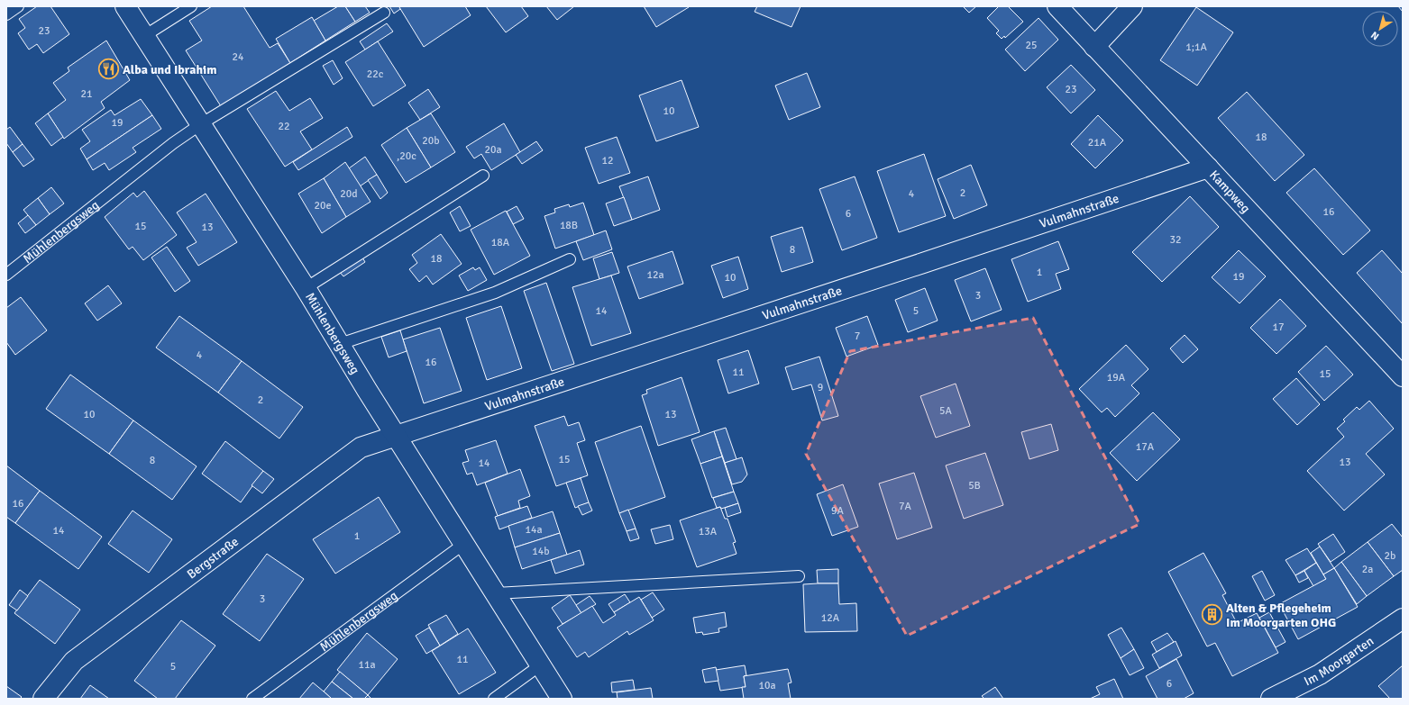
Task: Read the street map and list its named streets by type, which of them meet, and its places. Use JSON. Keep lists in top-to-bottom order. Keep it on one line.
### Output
{"streets":{"street":["Kampweg","Vulmahnstraße","Mühlenbergsweg","Bergstraße","Im Moorgarten"]},"crossings":[["Kampweg","Vulmahnstraße"],["Vulmahnstraße","Mühlenbergsweg"],["Vulmahnstraße","Bergstraße"],["Mühlenbergsweg","Bergstraße"]],"places":{"restaurant":["Alba und Ibrahim"],"building":["Alten & Pflegeheim Im Moorgarten OHG"]},"house_numbers":["23","25","1;1A","24","22c","23","21","10","19","22","18","20b","21A","20a",",20c","12","2","20d","4","20e","16","6","18B","15","13","32","18A","8","18","1","12a","19","10","3","14","5","17","7","4","16","11","15","19A","9","2","5A","10","13","17A","15","8","13","14","5B","16","7A","9A","14a","14","13A","1","14b","2b","2a","3","12A","11","11a","5","6","10a"],"north":"bottom left"}
